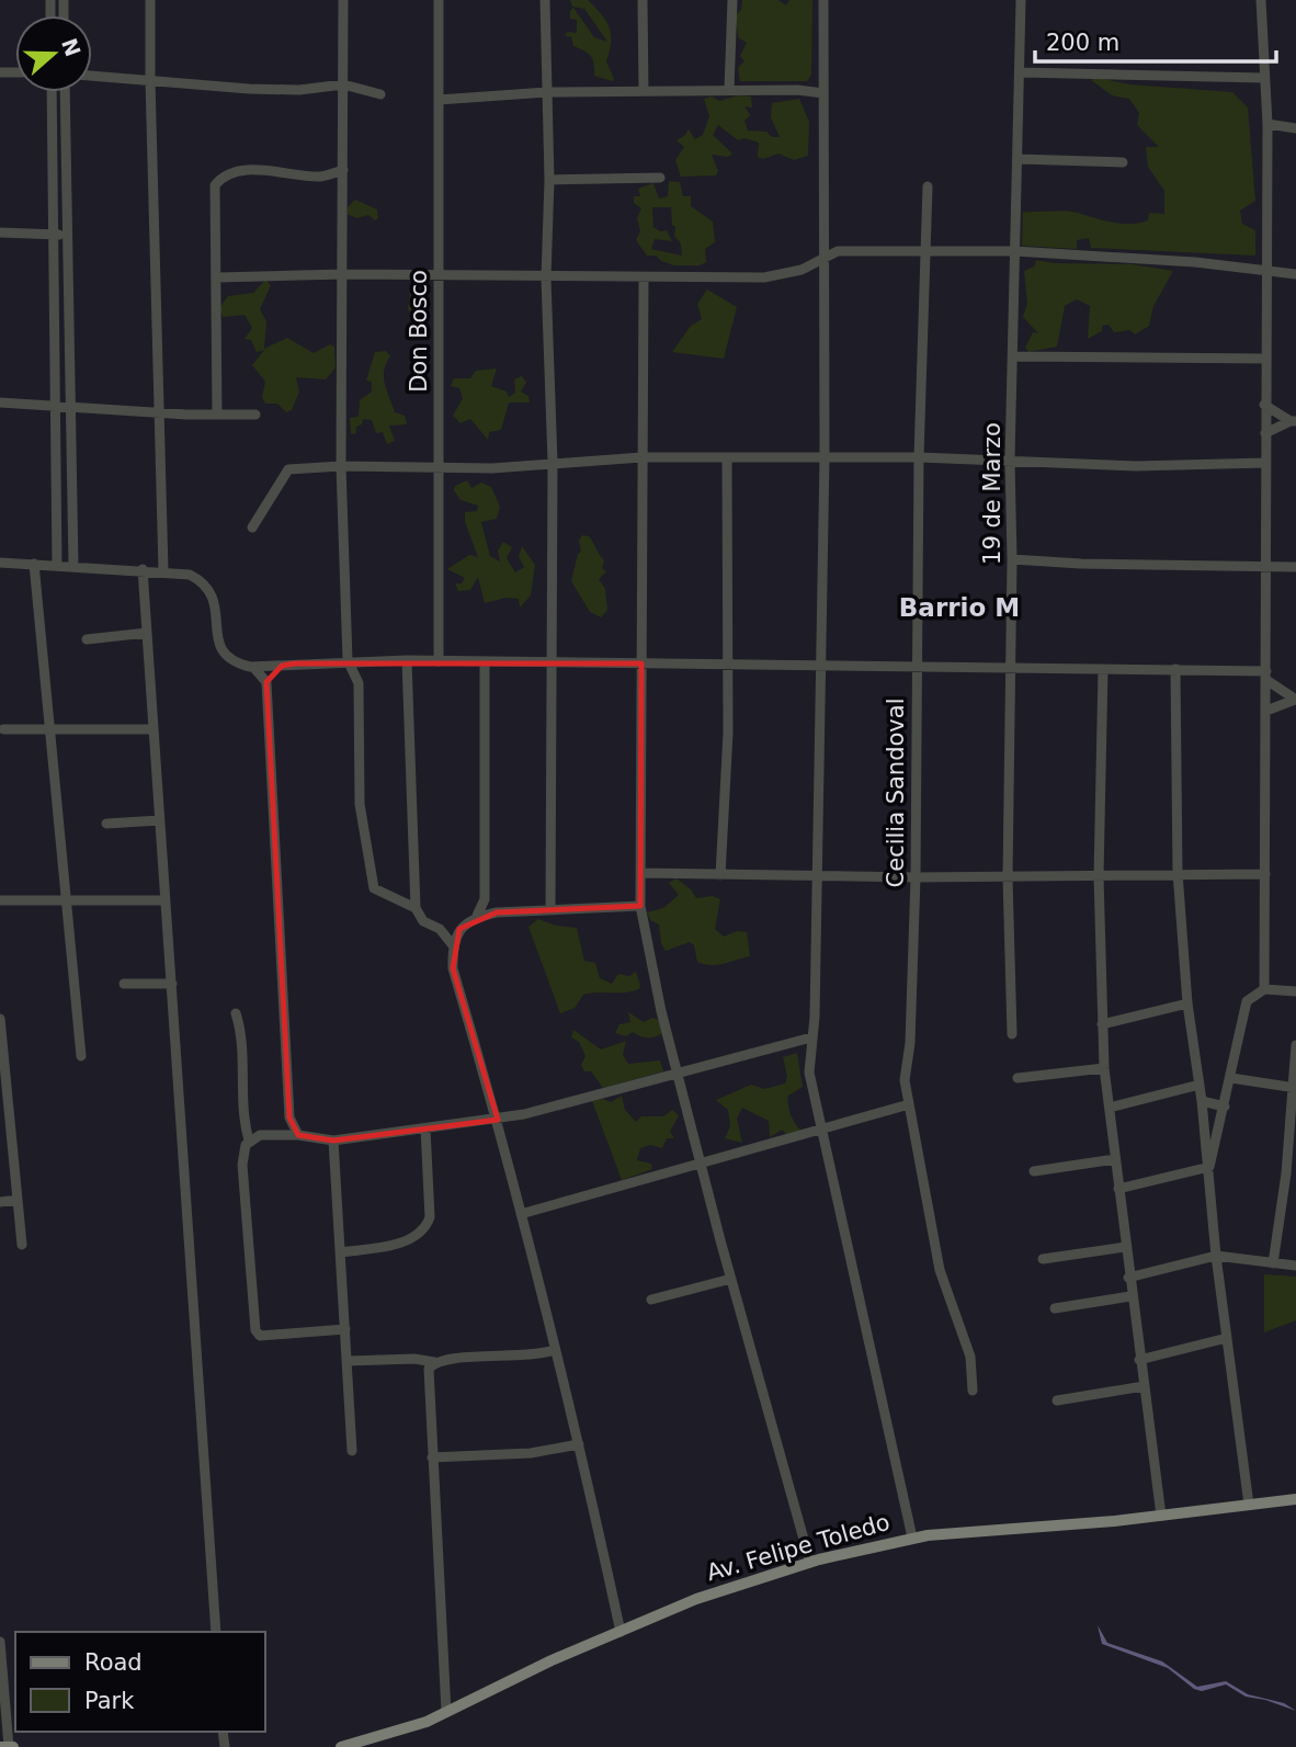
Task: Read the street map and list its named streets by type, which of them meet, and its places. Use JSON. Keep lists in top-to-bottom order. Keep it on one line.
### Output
{"streets":{"main road":["Av. Felipe Toledo"],"street":["Don Bosco","19 de Marzo","Cecilia Sandoval"]},"districts":["Barrio M"],"legend":["Road","Park"],"scale_bar":"200 m","north":"right"}
